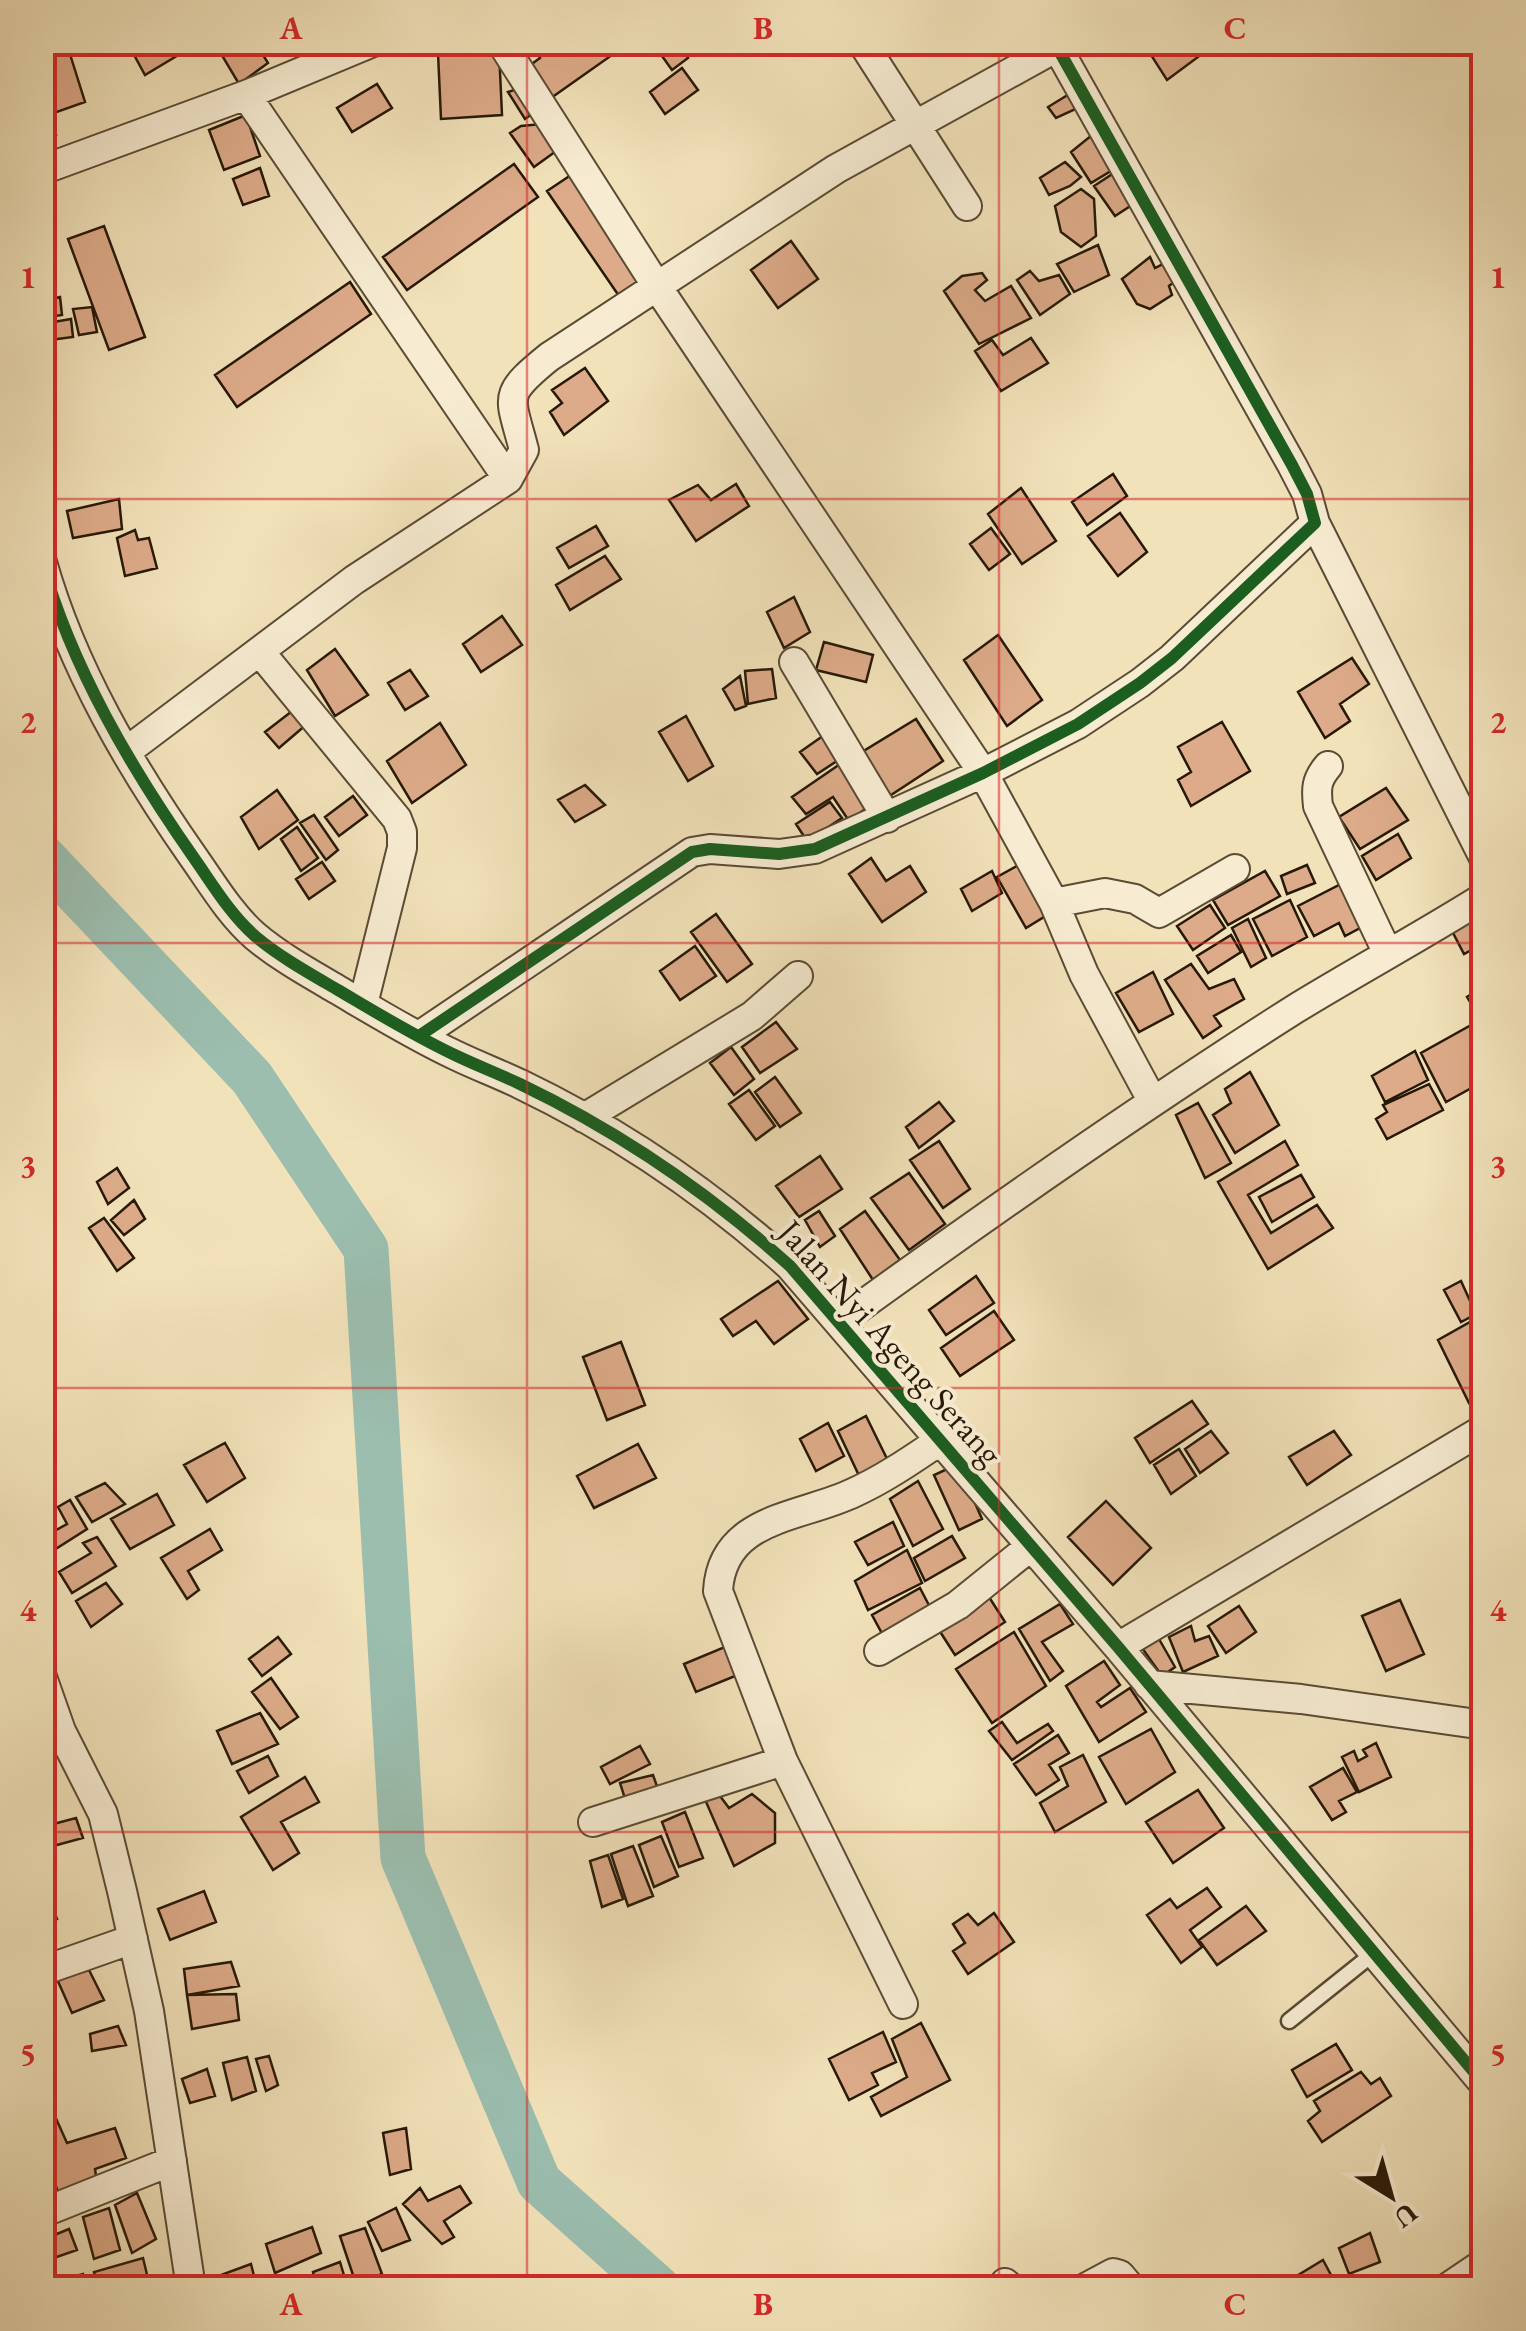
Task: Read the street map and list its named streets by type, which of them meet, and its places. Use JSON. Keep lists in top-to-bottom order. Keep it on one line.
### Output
{"streets":{"street":["Jalan Nyi Ageng Serang"]},"north":"bottom right","grid":{"columns":["A","B","C"],"rows":["1","2","3","4","5"]}}
